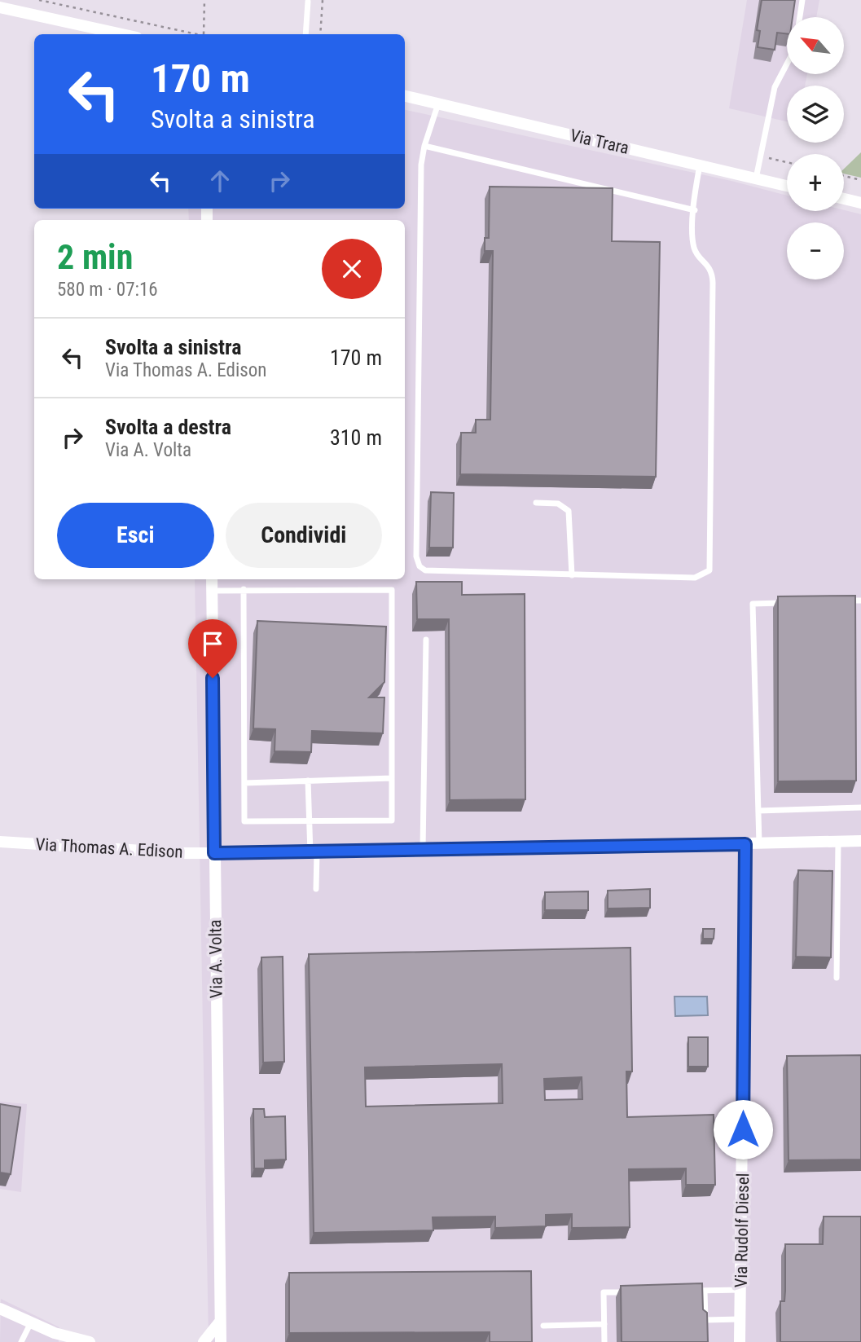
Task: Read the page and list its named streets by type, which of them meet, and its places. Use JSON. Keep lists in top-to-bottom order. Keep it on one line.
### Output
{"streets":{"street":["Via Trara","Via Thomas A. Edison","Via A. Volta","Via Rudolf Diesel"]},"crossings":[["Via Thomas A. Edison","Via A. Volta"],["Via Thomas A. Edison","Via Rudolf Diesel"]],"north":"top left","page":{"map_buttons":["+","−"],"turn":["170 m","Svolta a sinistra"],"heading":["2 min","580 m · 07:16"],"list":[{"name":"Svolta a sinistra","note":"Via Thomas A. Edison","value":"170 m"},{"name":"Svolta a destra","note":"Via A. Volta","value":"310 m"}],"buttons":["Esci","Condividi"]}}
